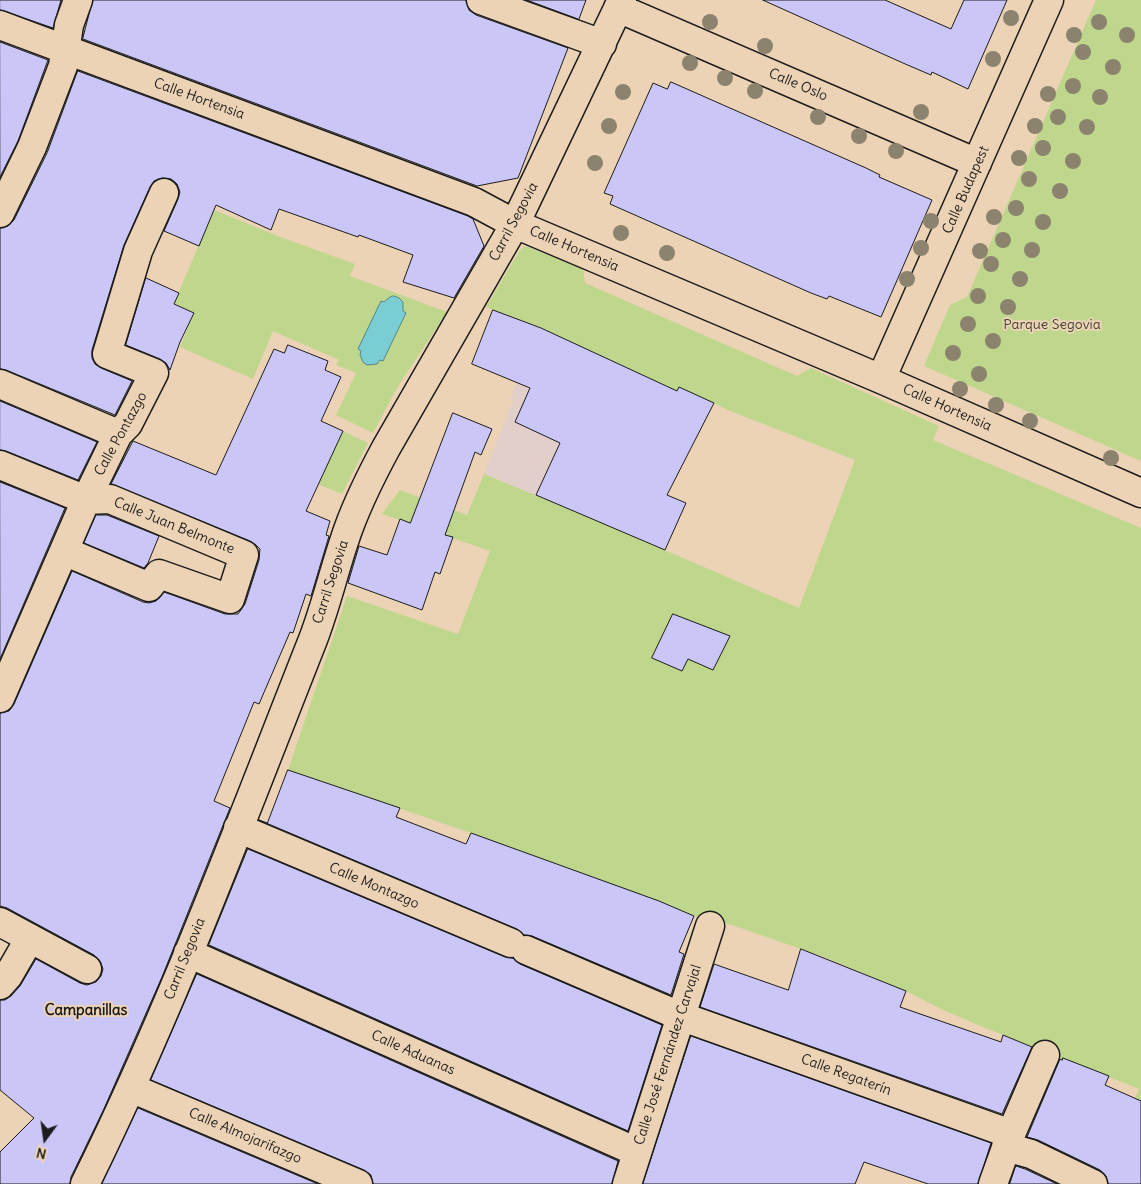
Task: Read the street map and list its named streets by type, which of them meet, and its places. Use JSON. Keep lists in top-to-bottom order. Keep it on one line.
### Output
{"streets":{"street":["Calle Oslo","Calle Hortensia","Calle Budapest","Carril Segovia","Calle Pontazgo","Calle Juan Belmonte","Calle Montazgo","Calle Aduanas","Calle José Fernández Carvajal","Calle Regaterín","Calle Almojarifazgo"]},"crossings":[["Calle Oslo","Calle Budapest"],["Calle Oslo","Carril Segovia"],["Calle Hortensia","Calle Budapest"],["Calle Hortensia","Carril Segovia"],["Carril Segovia","Calle Montazgo"],["Carril Segovia","Calle Aduanas"],["Carril Segovia","Calle Almojarifazgo"],["Calle Pontazgo","Calle Juan Belmonte"],["Calle Montazgo","Calle José Fernández Carvajal"],["Calle Montazgo","Calle Regaterín"],["Calle Aduanas","Calle José Fernández Carvajal"],["Calle José Fernández Carvajal","Calle Regaterín"]],"districts":["Campanillas"],"parks":["Parque Segovia"],"north":"bottom"}
